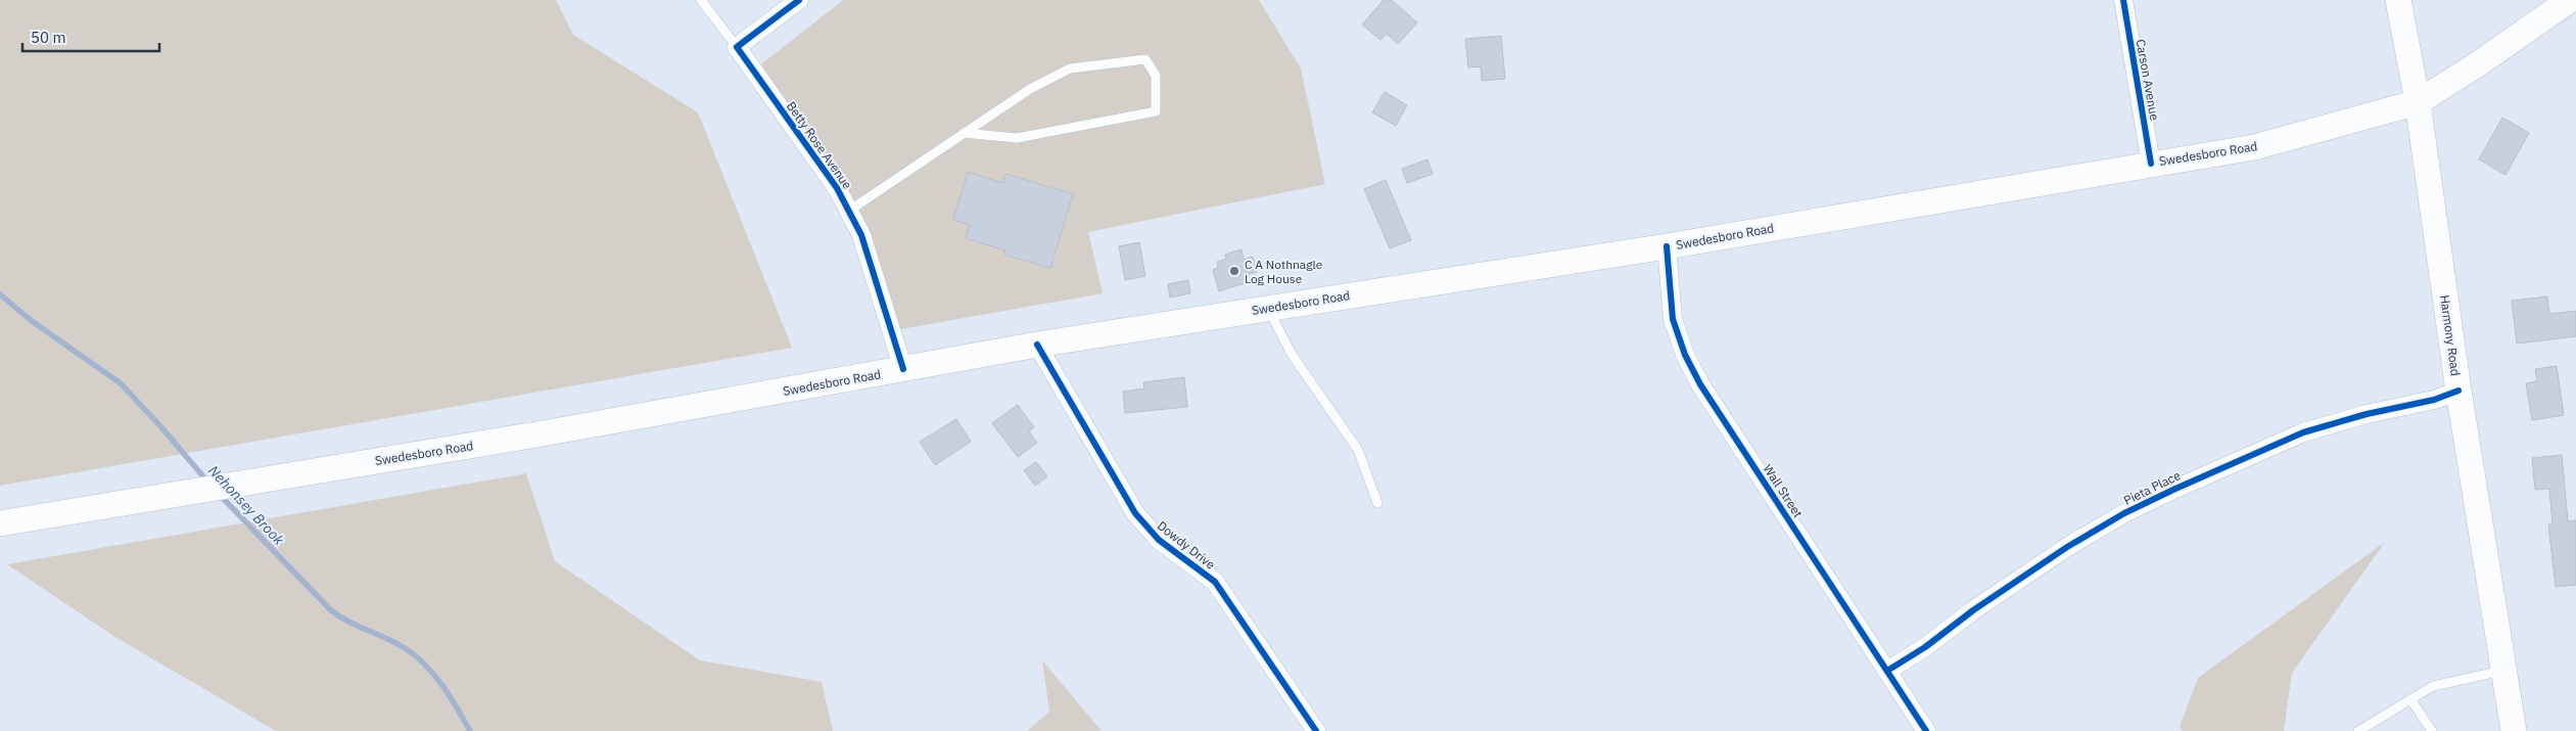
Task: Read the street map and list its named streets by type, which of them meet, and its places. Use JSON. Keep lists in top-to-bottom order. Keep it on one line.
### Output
{"streets":{"main road":["Swedesboro Road","Harmony Road"],"street":["Carson Avenue","Betty Rose Avenue","Pieta Place","Wall Street","Dowdy Drive"]},"crossings":[["Carson Avenue","Swedesboro Road"],["Betty Rose Avenue","Swedesboro Road"],["Swedesboro Road","Harmony Road"],["Swedesboro Road","Wall Street"],["Swedesboro Road","Dowdy Drive"],["Harmony Road","Pieta Place"],["Pieta Place","Wall Street"]],"water":["Nehonsey Brook"],"places":["C A Nothnagle Log House"],"scale_bar":"50 m"}
